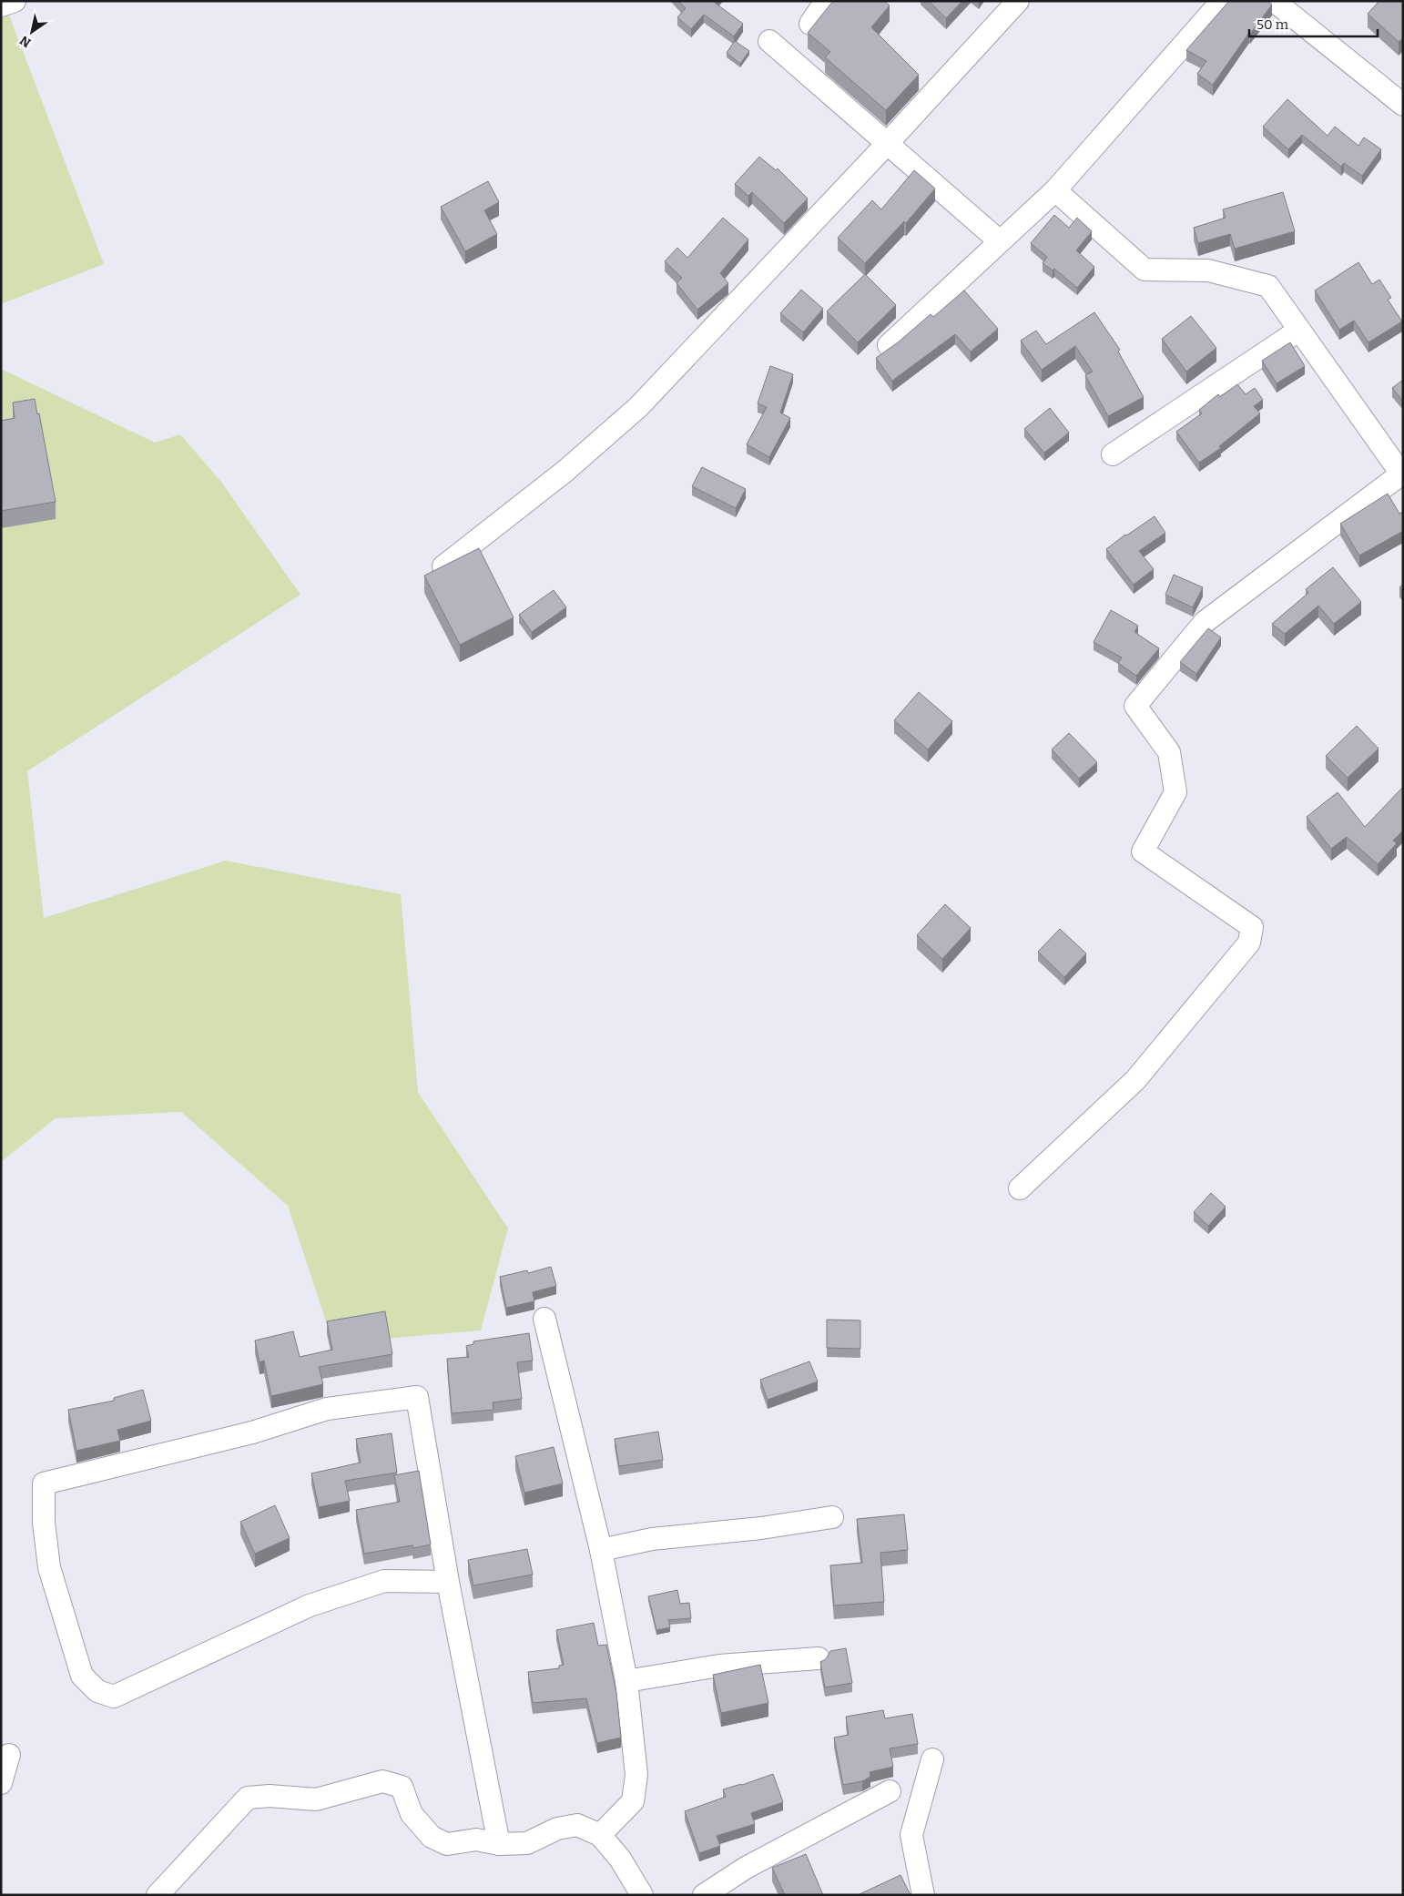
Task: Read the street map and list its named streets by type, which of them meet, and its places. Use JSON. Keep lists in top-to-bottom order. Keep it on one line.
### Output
{"scale_bar":"50 m","north":"bottom left"}
